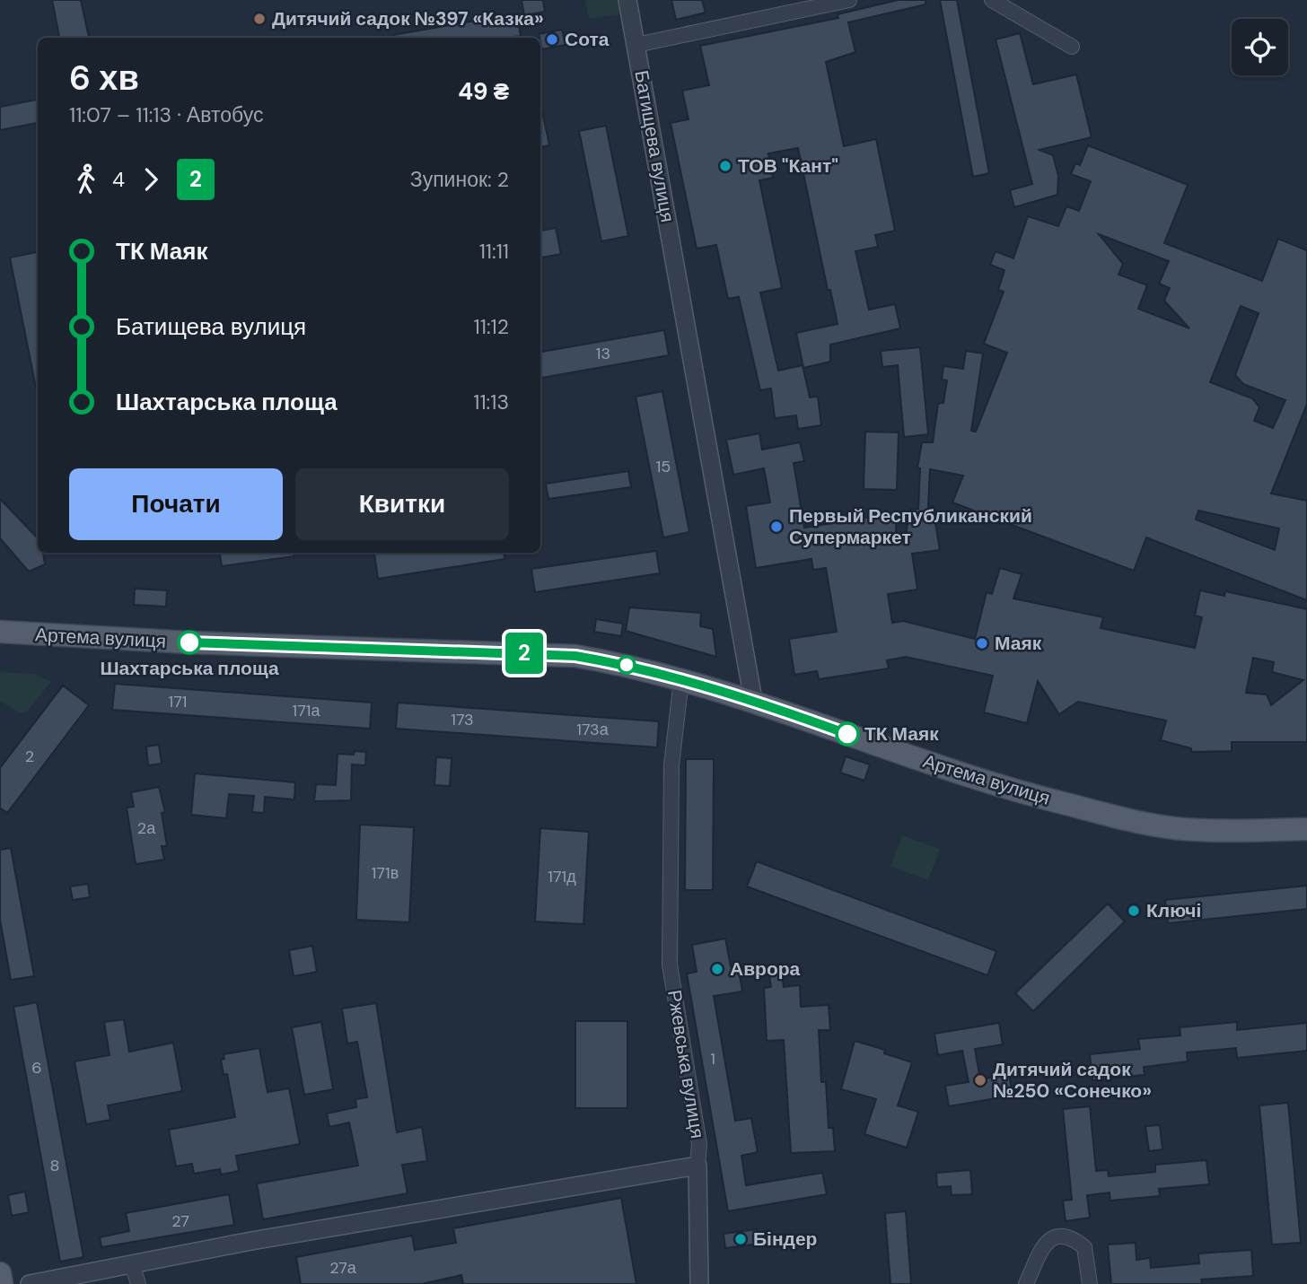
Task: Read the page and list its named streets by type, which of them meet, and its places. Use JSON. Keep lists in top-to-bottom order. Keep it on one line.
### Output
{"streets":{"main road":["Артема вулиця"],"street":["Батищева вулиця","Ржевська вулиця"]},"crossings":[["Батищева вулиця","Артема вулиця"],["Артема вулиця","Ржевська вулиця"]],"places":["Дитячий садок №397 «Казка»","Сота","ТОВ \"Кант\"","Первый Республиканский Супермаркет","Шахтарська площа","Маяк","ТК Маяк","Ключі","Аврора","Дитячий садок №250 «Сонечко»","Біндер"],"lines":["bus line 2"],"house_numbers":["13","15","171","171а","173","173а","2","2а","171в","171д","1","6","8","27","27а"],"page":{"on_map":"2","heading":["6 хв","11:07 – 11:13 · Автобус","49 ₴"],"legs":["4","2","Зупинок: 2"],"list":[{"name":"ТК Маяк","value":"11:11"},{"name":"Батищева вулиця","value":"11:12"},{"name":"Шахтарська площа","value":"11:13"}],"buttons":["Почати","Квитки"]}}
